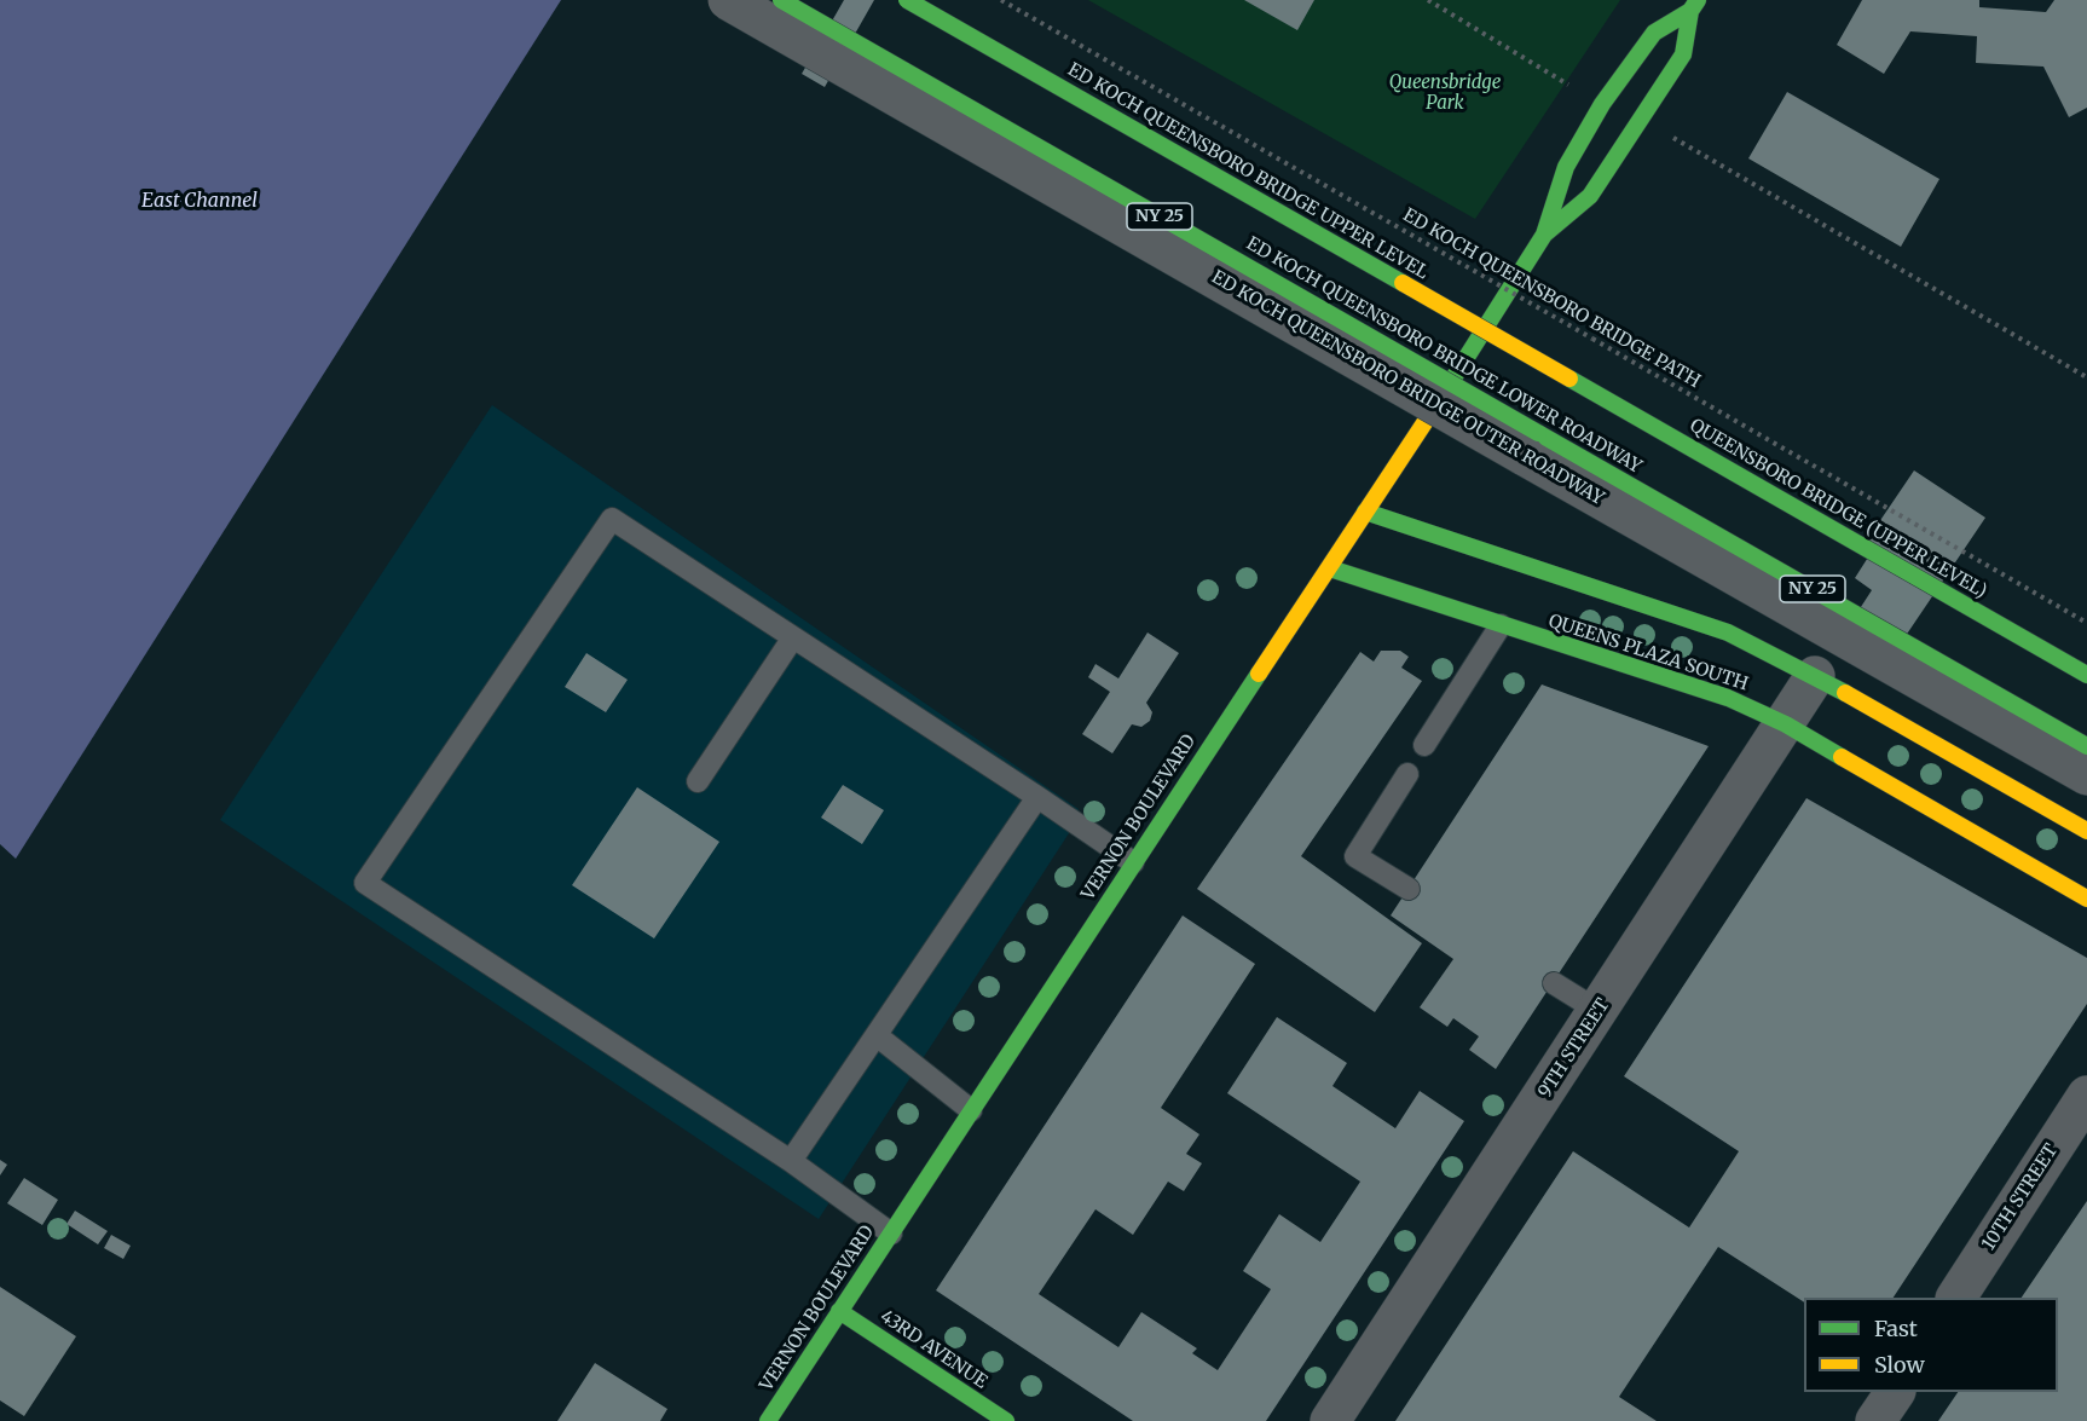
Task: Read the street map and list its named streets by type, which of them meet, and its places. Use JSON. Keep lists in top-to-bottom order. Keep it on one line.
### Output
{"streets":{"main road":["ED KOCH QUEENSBORO BRIDGE UPPER LEVEL","NY 25","ED KOCH QUEENSBORO BRIDGE LOWER ROADWAY","QUEENSBORO BRIDGE (UPPER LEVEL)","QUEENS PLAZA SOUTH","VERNON BOULEVARD","43RD AVENUE"],"street":["ED KOCH QUEENSBORO BRIDGE OUTER ROADWAY","9TH STREET","10TH STREET"],"path":["ED KOCH QUEENSBORO BRIDGE PATH"]},"crossings":[["ED KOCH QUEENSBORO BRIDGE UPPER LEVEL","QUEENSBORO BRIDGE (UPPER LEVEL)"],["QUEENS PLAZA SOUTH","VERNON BOULEVARD"],["QUEENS PLAZA SOUTH","9TH STREET"],["VERNON BOULEVARD","43RD AVENUE"]],"water":["East Channel"],"parks":["Queensbridge Park"],"legend":["Fast","Slow"]}
